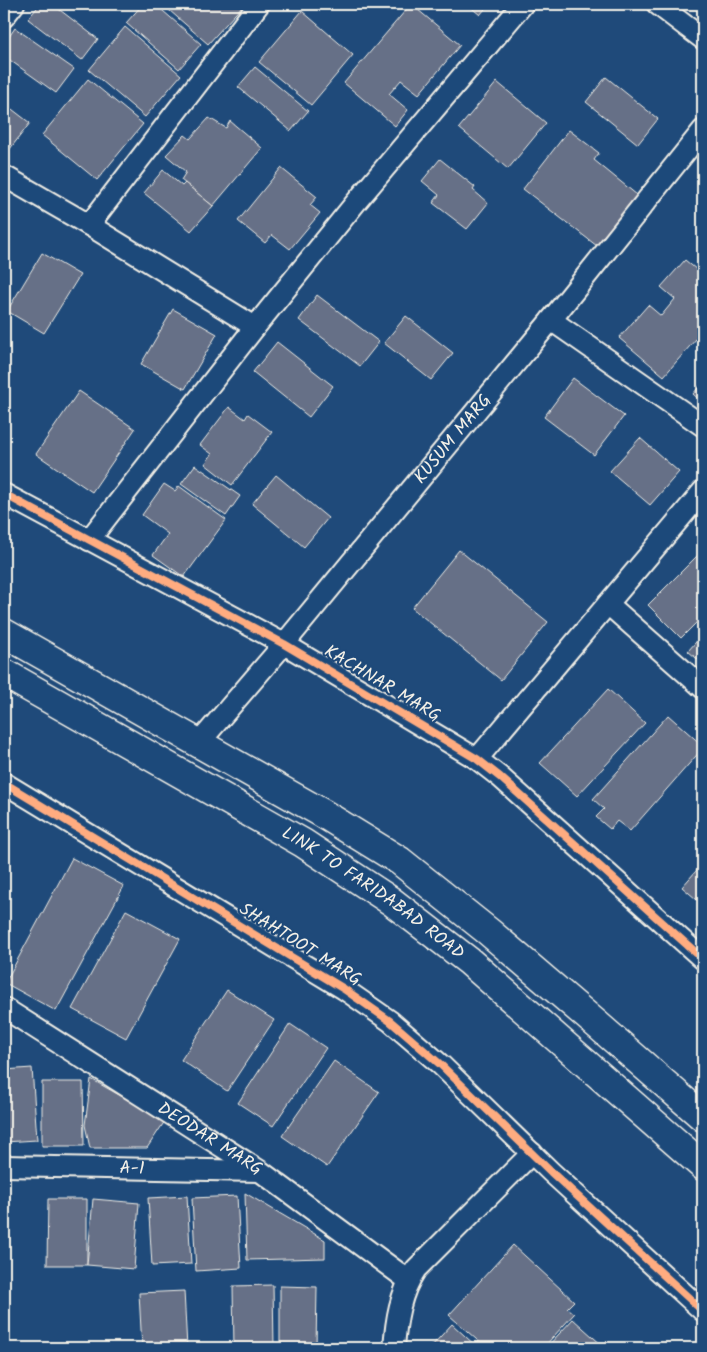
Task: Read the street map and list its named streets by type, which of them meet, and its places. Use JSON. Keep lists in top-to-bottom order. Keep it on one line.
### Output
{"streets":{"main road":["LINK TO FARIDABAD ROAD"],"street":["KUSUM MARG","KACHNAR MARG","SHAHTOOT MARG","DEODAR MARG","A-1"]},"crossings":[["KUSUM MARG","KACHNAR MARG"],["KUSUM MARG","LINK TO FARIDABAD ROAD"],["DEODAR MARG","A-1"]]}
